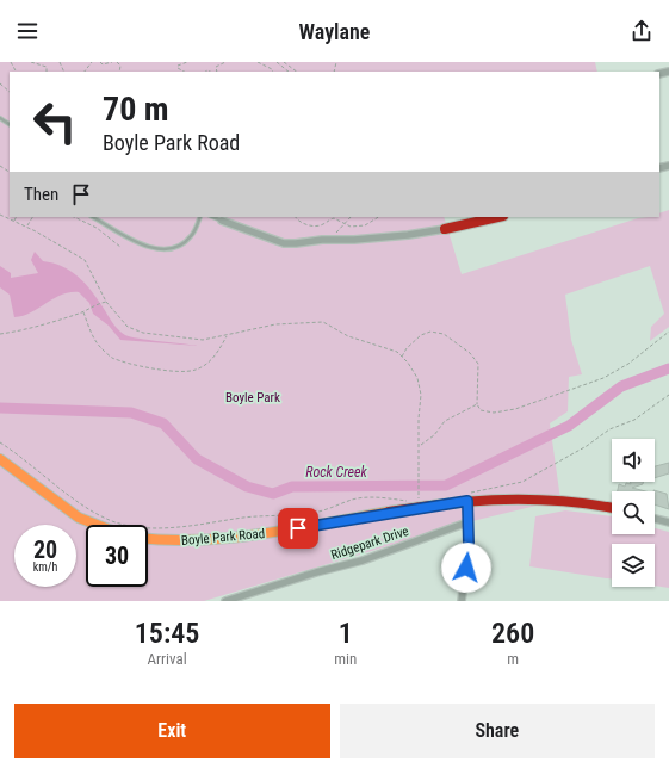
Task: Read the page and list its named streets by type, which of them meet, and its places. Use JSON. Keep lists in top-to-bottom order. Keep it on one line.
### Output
{"streets":{"street":["Boyle Park Road","Ridgepark Drive"]},"water":["Rock Creek"],"parks":["Boyle Park"],"page":{"header":"Waylane","turn":["70 m","Boyle Park Road"],"then":"Then","speed":"20 km/h","limit":"30","eta":["15:45","Arrival","1","min","260","m"],"buttons":["Exit","Share"]}}
